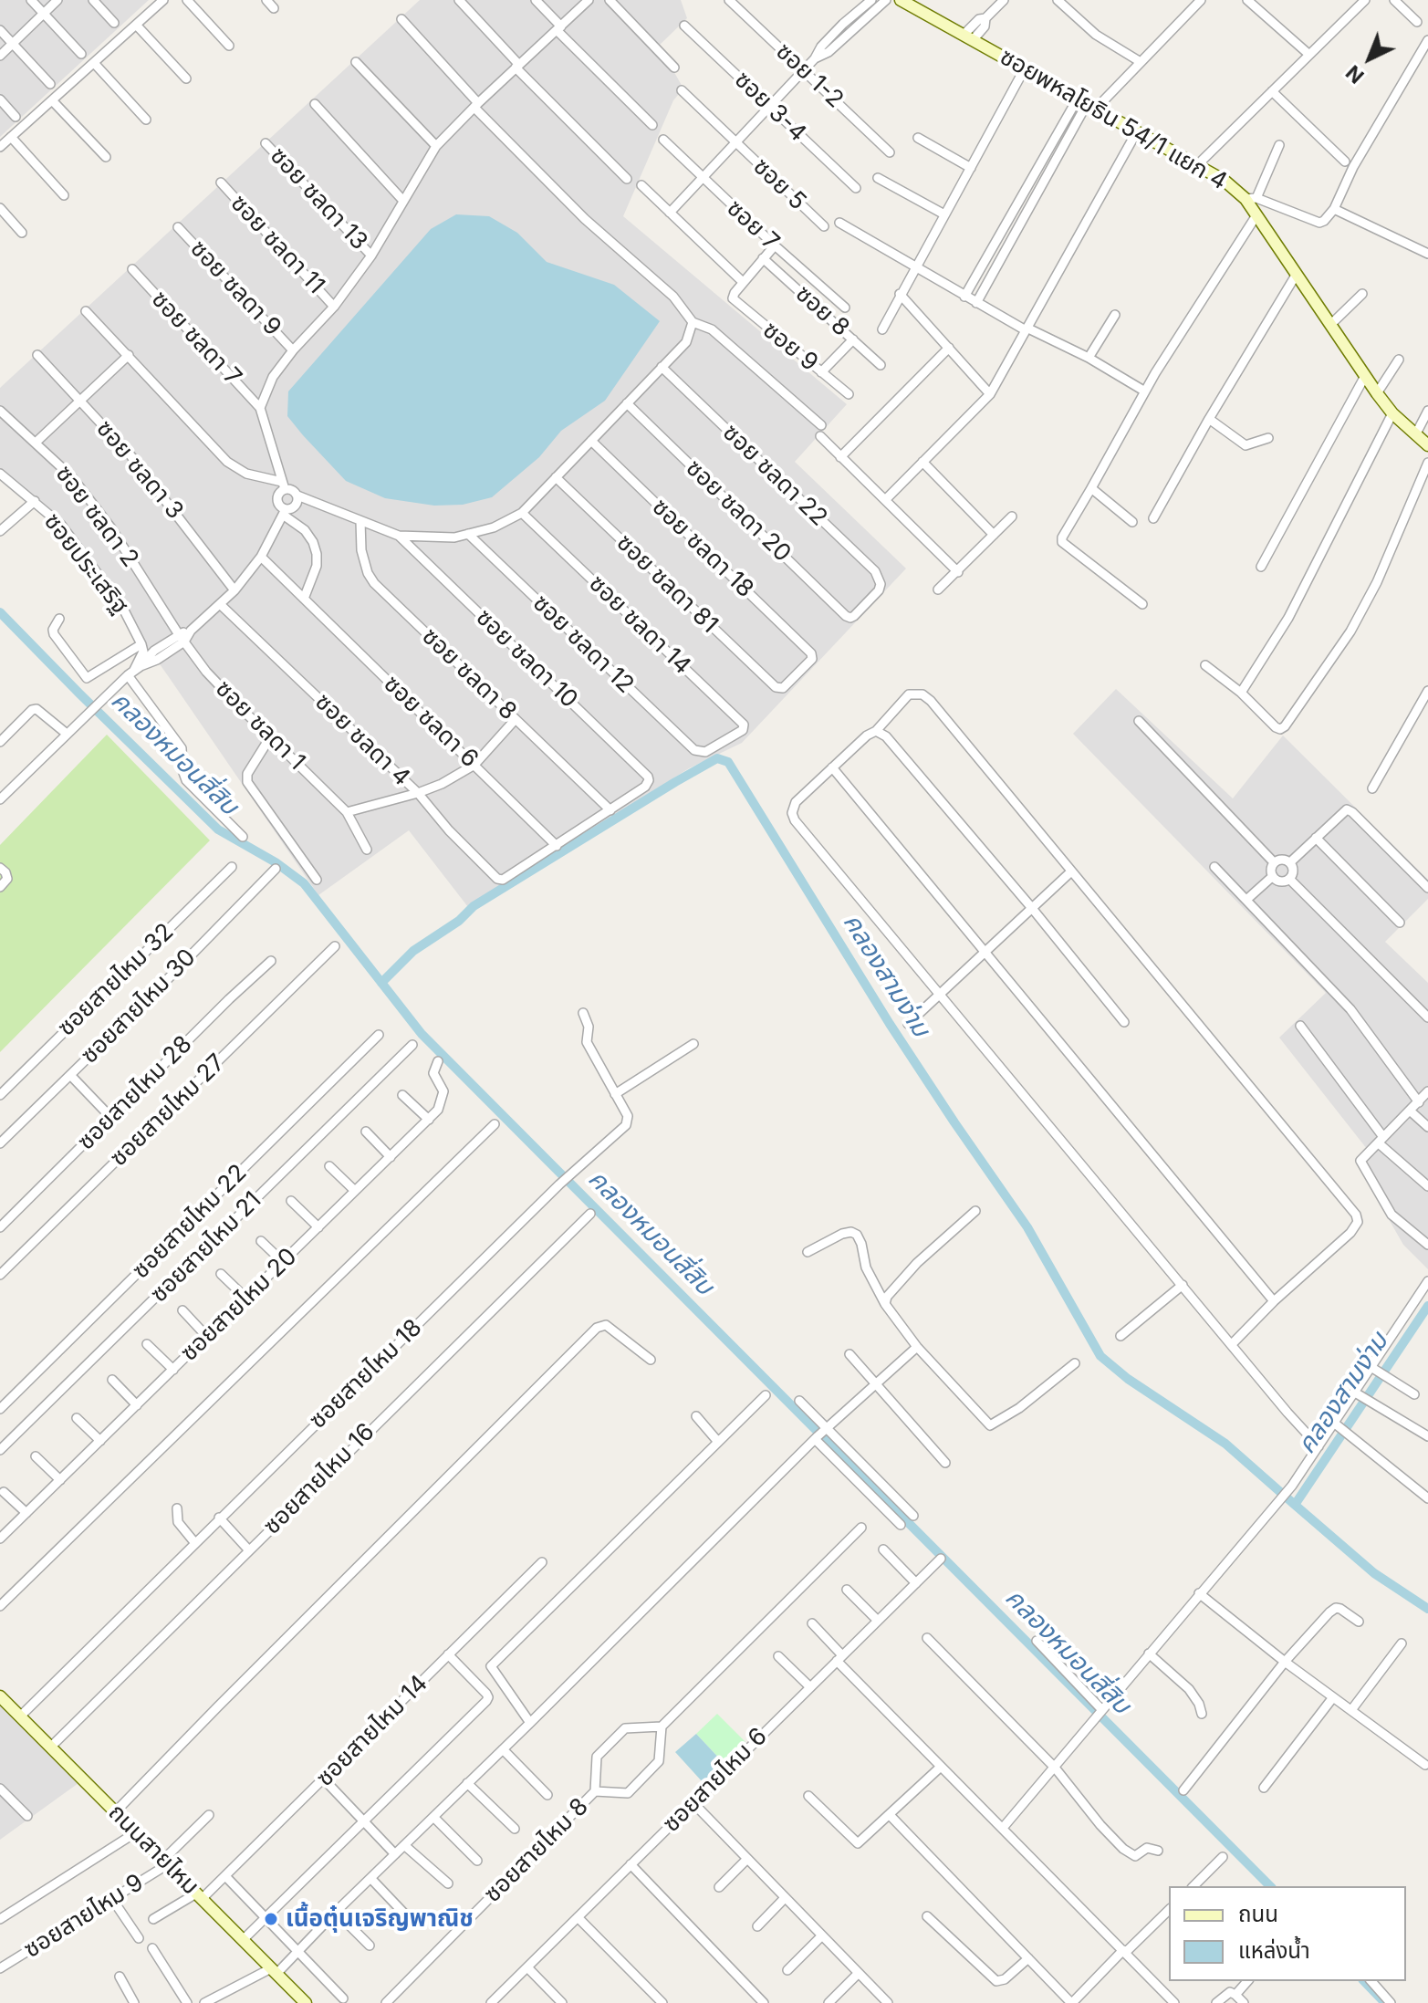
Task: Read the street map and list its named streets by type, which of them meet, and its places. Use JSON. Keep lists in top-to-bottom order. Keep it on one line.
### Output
{"streets":{"street":["ซอย 1-2","ซอย 3-4","ซอยพหลโยธิน 54/1 แยก 4","ซอย 5","ซอย ชลดา 13","ซอย 7","ซอย ชลดา 11","ซอย ชลดา 9","ซอย 8","ซอย ชลดา 7","ซอย 9","ซอย ชลดา 3","ซอย ชลดา 22","ซอย ชลดา 20","ซอย ชลดา 2","ซอย ชลดา 18","ซอยประเสริฐ","ซอย ชลดา 81","ซอย ชลดา 14","ซอย ชลดา 12","ซอย ชลดา 10","ซอย ชลดา 8","ซอย ชลดา 6","ซอย ชลดา 1","ซอย ชลดา 4","ซอยสายไหม 32","ซอยสายไหม 30","ซอยสายไหม 28","ซอยสายไหม 27","ซอยสายไหม 22","ซอยสายไหม 21","ซอยสายไหม 20","ซอยสายไหม 18","ซอยสายไหม 16","ซอยสายไหม 14","ซอยสายไหม 6","ถนนสายไหม","ซอยสายไหม 8","ซอยสายไหม 9"]},"crossings":[["ซอย ชลดา 22","ซอย ชลดา 20"],["ซอย ชลดา 2","ซอย ชลดา 1"],["ซอย ชลดา 18","ซอย ชลดา 81"],["ซอย ชลดา 14","ซอย ชลดา 12"],["ซอย ชลดา 10","ซอย ชลดา 8"],["ซอย ชลดา 6","ซอย ชลดา 4"],["ซอยสายไหม 18","ถนนสายไหม"],["ซอยสายไหม 16","ถนนสายไหม"],["ซอยสายไหม 14","ถนนสายไหม"],["ถนนสายไหม","ซอยสายไหม 9"]],"water":["คลองหมอนสี่สิบ","คลองสามง่าม"],"places":["เนื้อตุ๋นเจริญพาณิช"],"legend":["ถนน","แหล่งน้ำ"],"north":"bottom left"}
